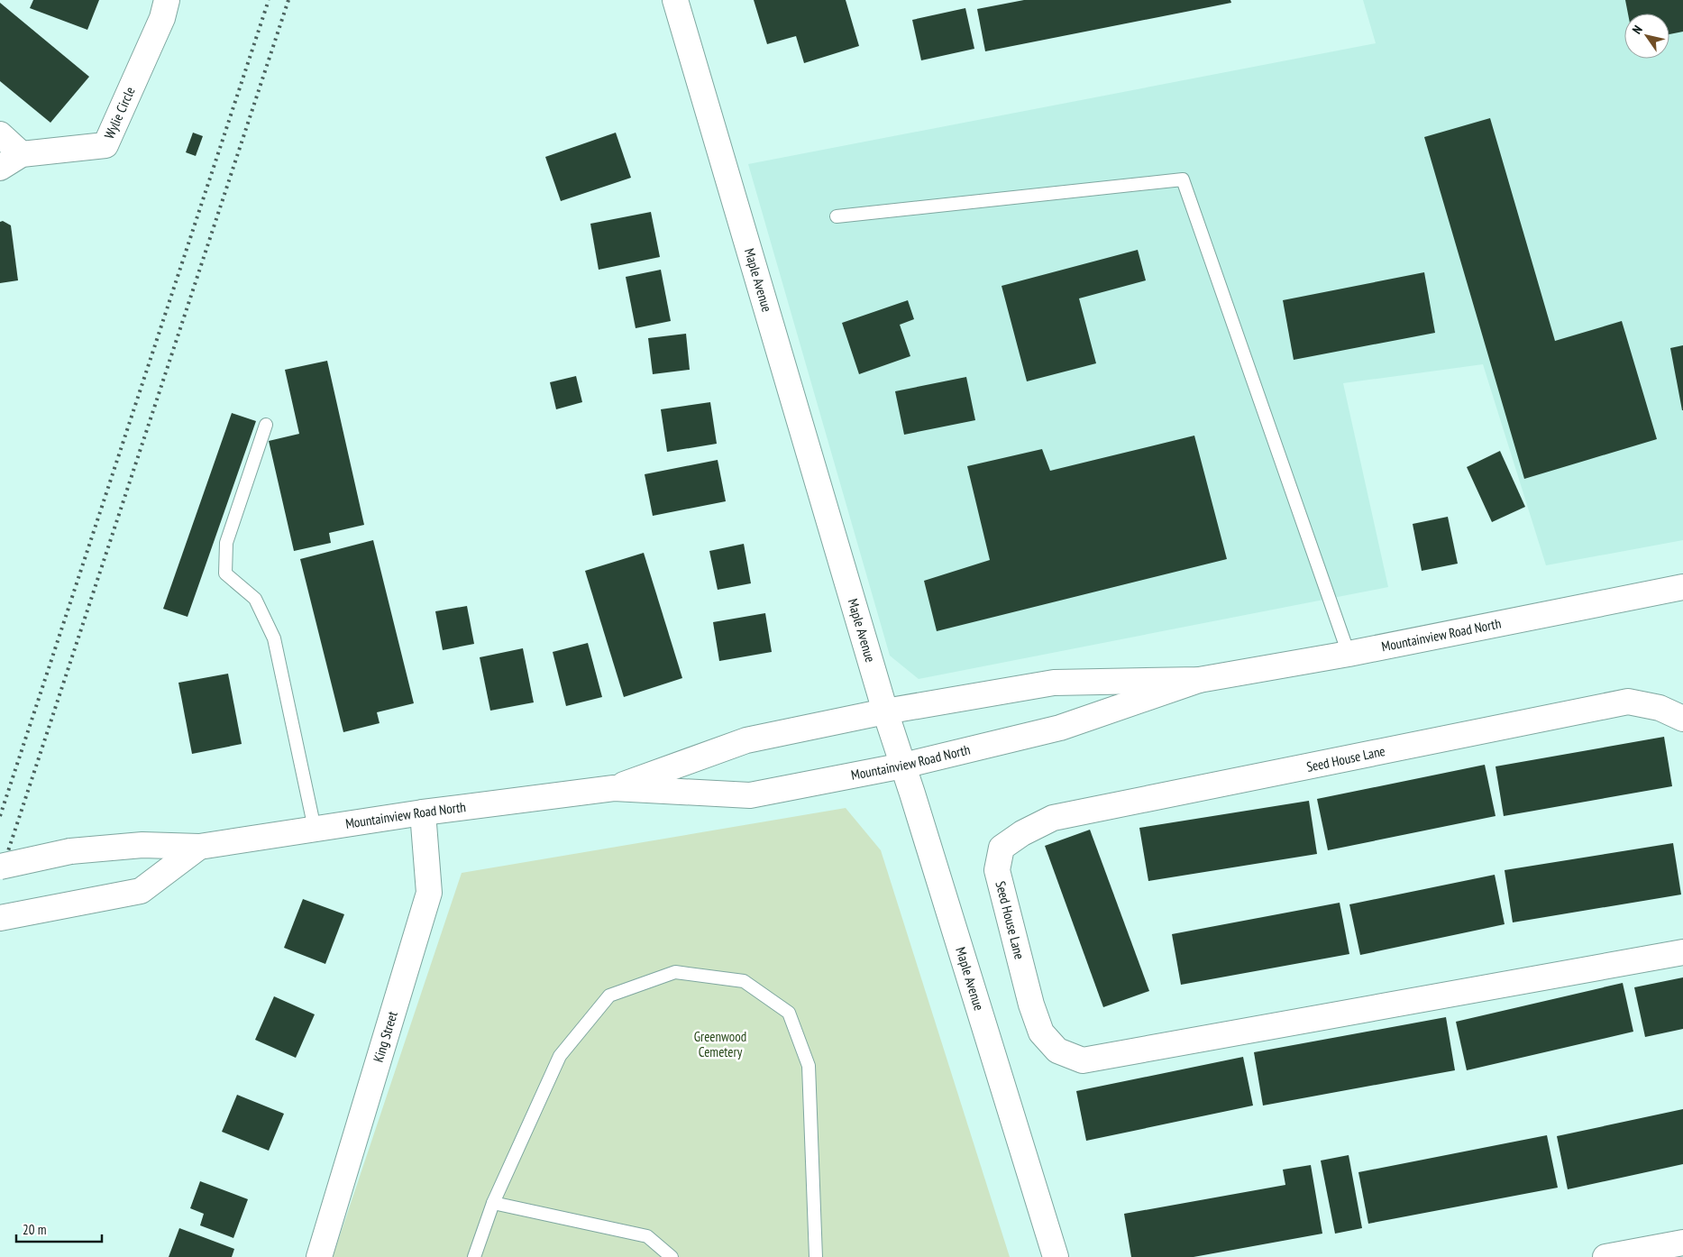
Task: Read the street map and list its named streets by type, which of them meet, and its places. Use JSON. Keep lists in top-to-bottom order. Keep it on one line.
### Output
{"streets":{"main road":["Wylie Circle","Maple Avenue","Mountainview Road North","Seed House Lane","King Street"]},"crossings":[["Maple Avenue","Mountainview Road North"],["Mountainview Road North","King Street"]],"parks":["Greenwood Cemetery"],"scale_bar":"20 m","north":"top left"}
